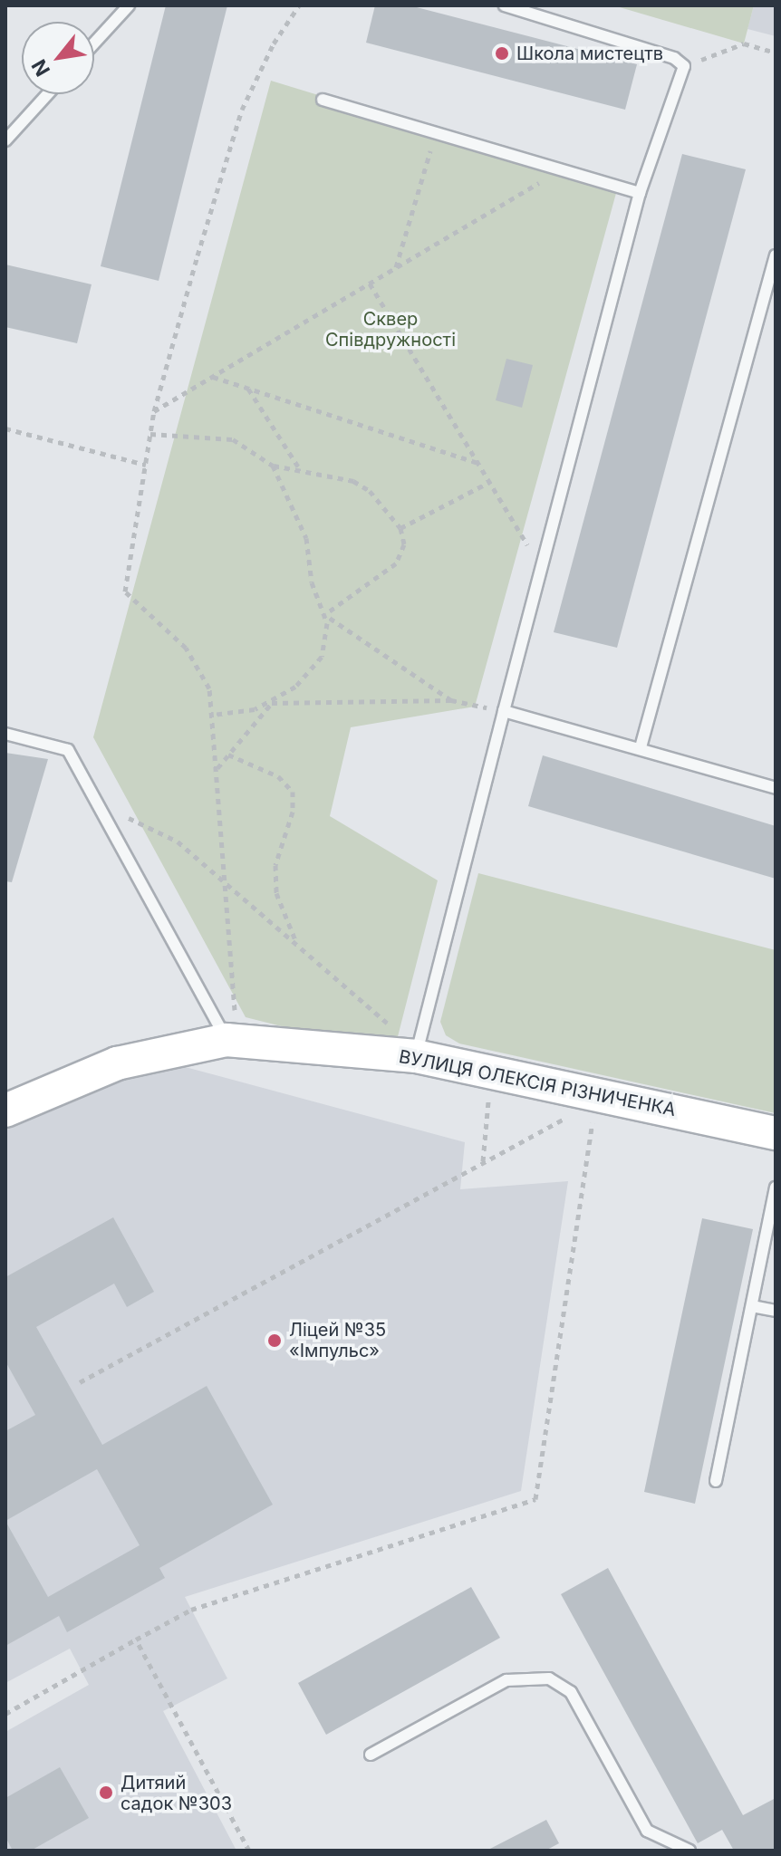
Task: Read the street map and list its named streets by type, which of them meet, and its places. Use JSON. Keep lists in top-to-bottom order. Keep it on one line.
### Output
{"streets":{"street":["ВУЛИЦЯ ОЛЕКСІЯ РІЗНИЧЕНКА"]},"parks":["Сквер Співдружності"],"places":["Школа мистецтв","Ліцей №35 «Імпульс»","Дитяий садок №303"],"north":"bottom left"}
